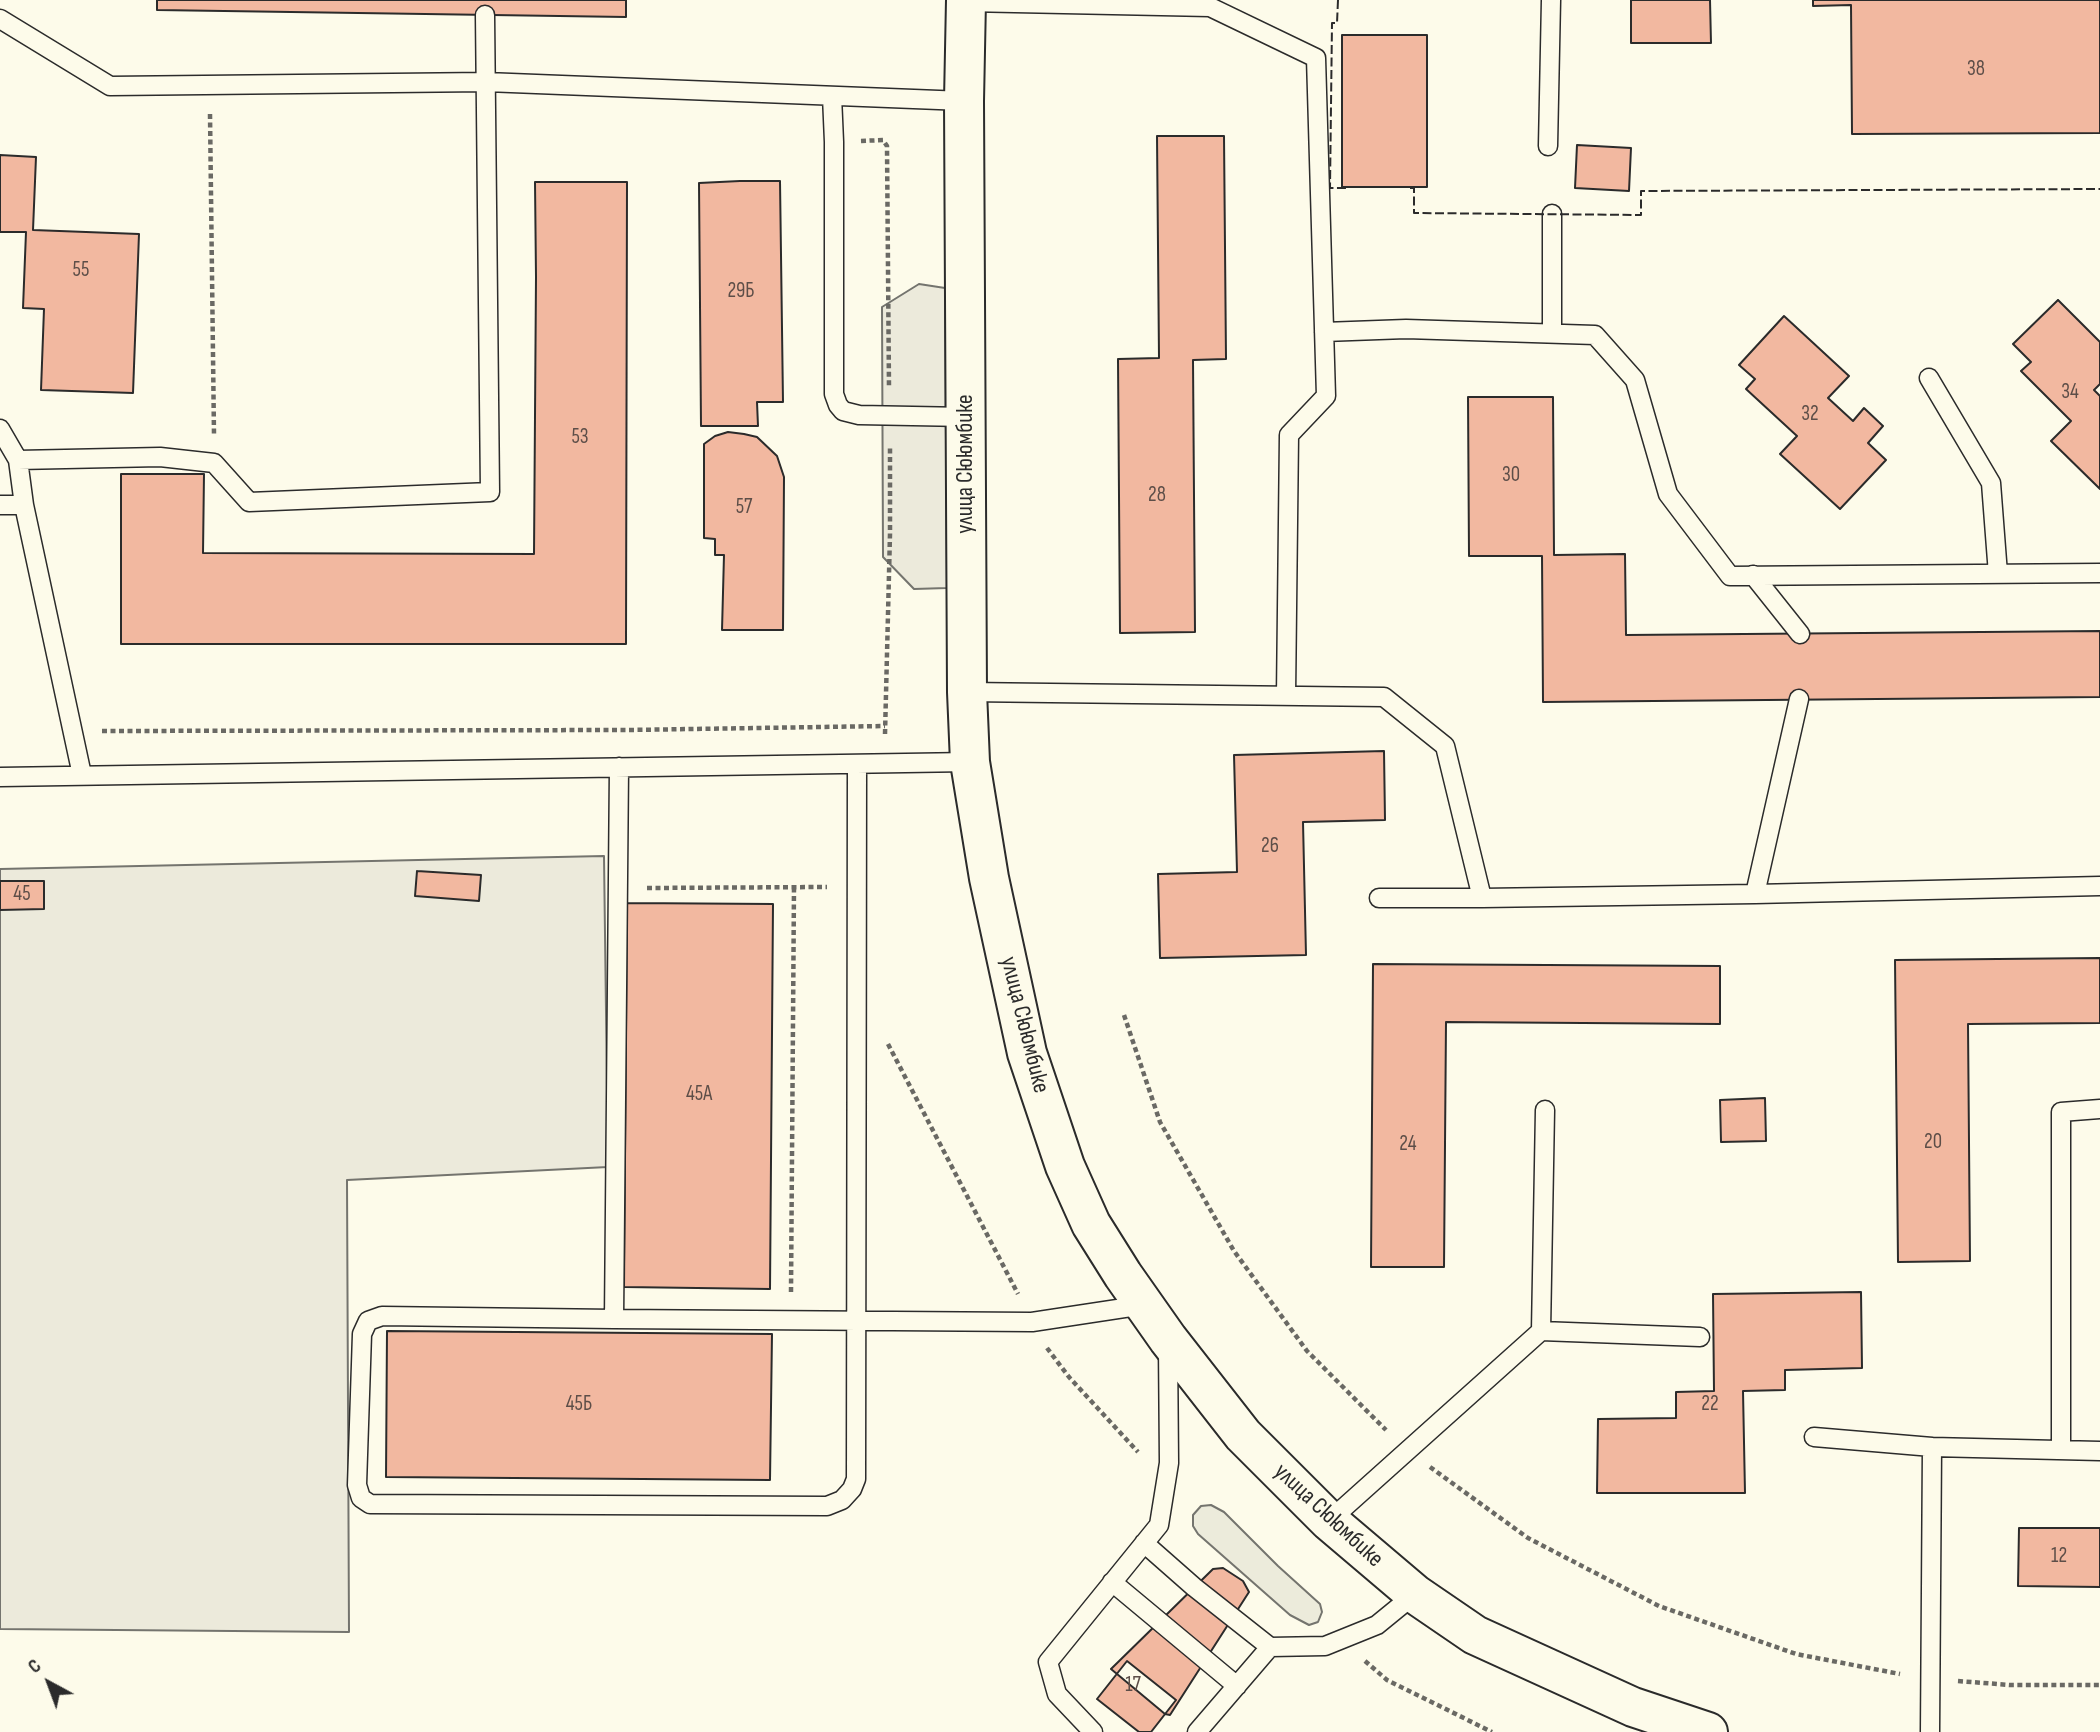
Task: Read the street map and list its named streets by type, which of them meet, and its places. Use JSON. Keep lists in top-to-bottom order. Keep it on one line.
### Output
{"streets":{"street":["улица Сююмбике"]},"house_numbers":["38","55","29Б","34","32","53","30","28","57","26","45","45А","20","24","45Б","22","12","17"],"north":"top left"}
